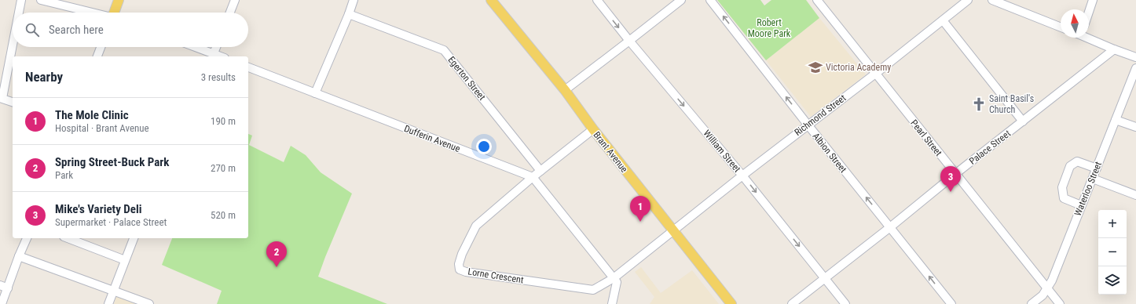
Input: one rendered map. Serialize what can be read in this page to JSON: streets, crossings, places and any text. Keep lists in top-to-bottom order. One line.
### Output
{"streets":{"main road":["Brant Avenue"],"street":["Egerton Street","Richmond Street","Pearl Street","Dufferin Avenue","Palace Street","William Street","Albion Street","Waterloo Street","Lorne Crescent"]},"crossings":[["Egerton Street","Lorne Crescent"],["Richmond Street","Pearl Street"],["Richmond Street","William Street"],["Richmond Street","Brant Avenue"],["Richmond Street","Albion Street"],["Richmond Street","Lorne Crescent"],["Pearl Street","Palace Street"],["Pearl Street","Waterloo Street"],["Dufferin Avenue","Lorne Crescent"],["Palace Street","William Street"],["Palace Street","Albion Street"],["Brant Avenue","Lorne Crescent"]],"one_way":["William Street","Albion Street"],"parks":["Robert Moore Park"],"places":{"school or university":["Victoria Academy"],"church":["Saint Basil's Church"]},"north":"top","page":{"search":"Search here","heading":["Nearby","3 results"],"list":[{"mark":"1","name":"The Mole Clinic","note":"Hospital · Brant Avenue","value":"190 m"},{"mark":"2","name":"Spring Street-Buck Park","note":"Park","value":"270 m"},{"mark":"3","name":"Mike's Variety Deli","note":"Supermarket · Palace Street","value":"520 m"}],"pins":["3","1","2"],"map_buttons":["+","−"]}}
